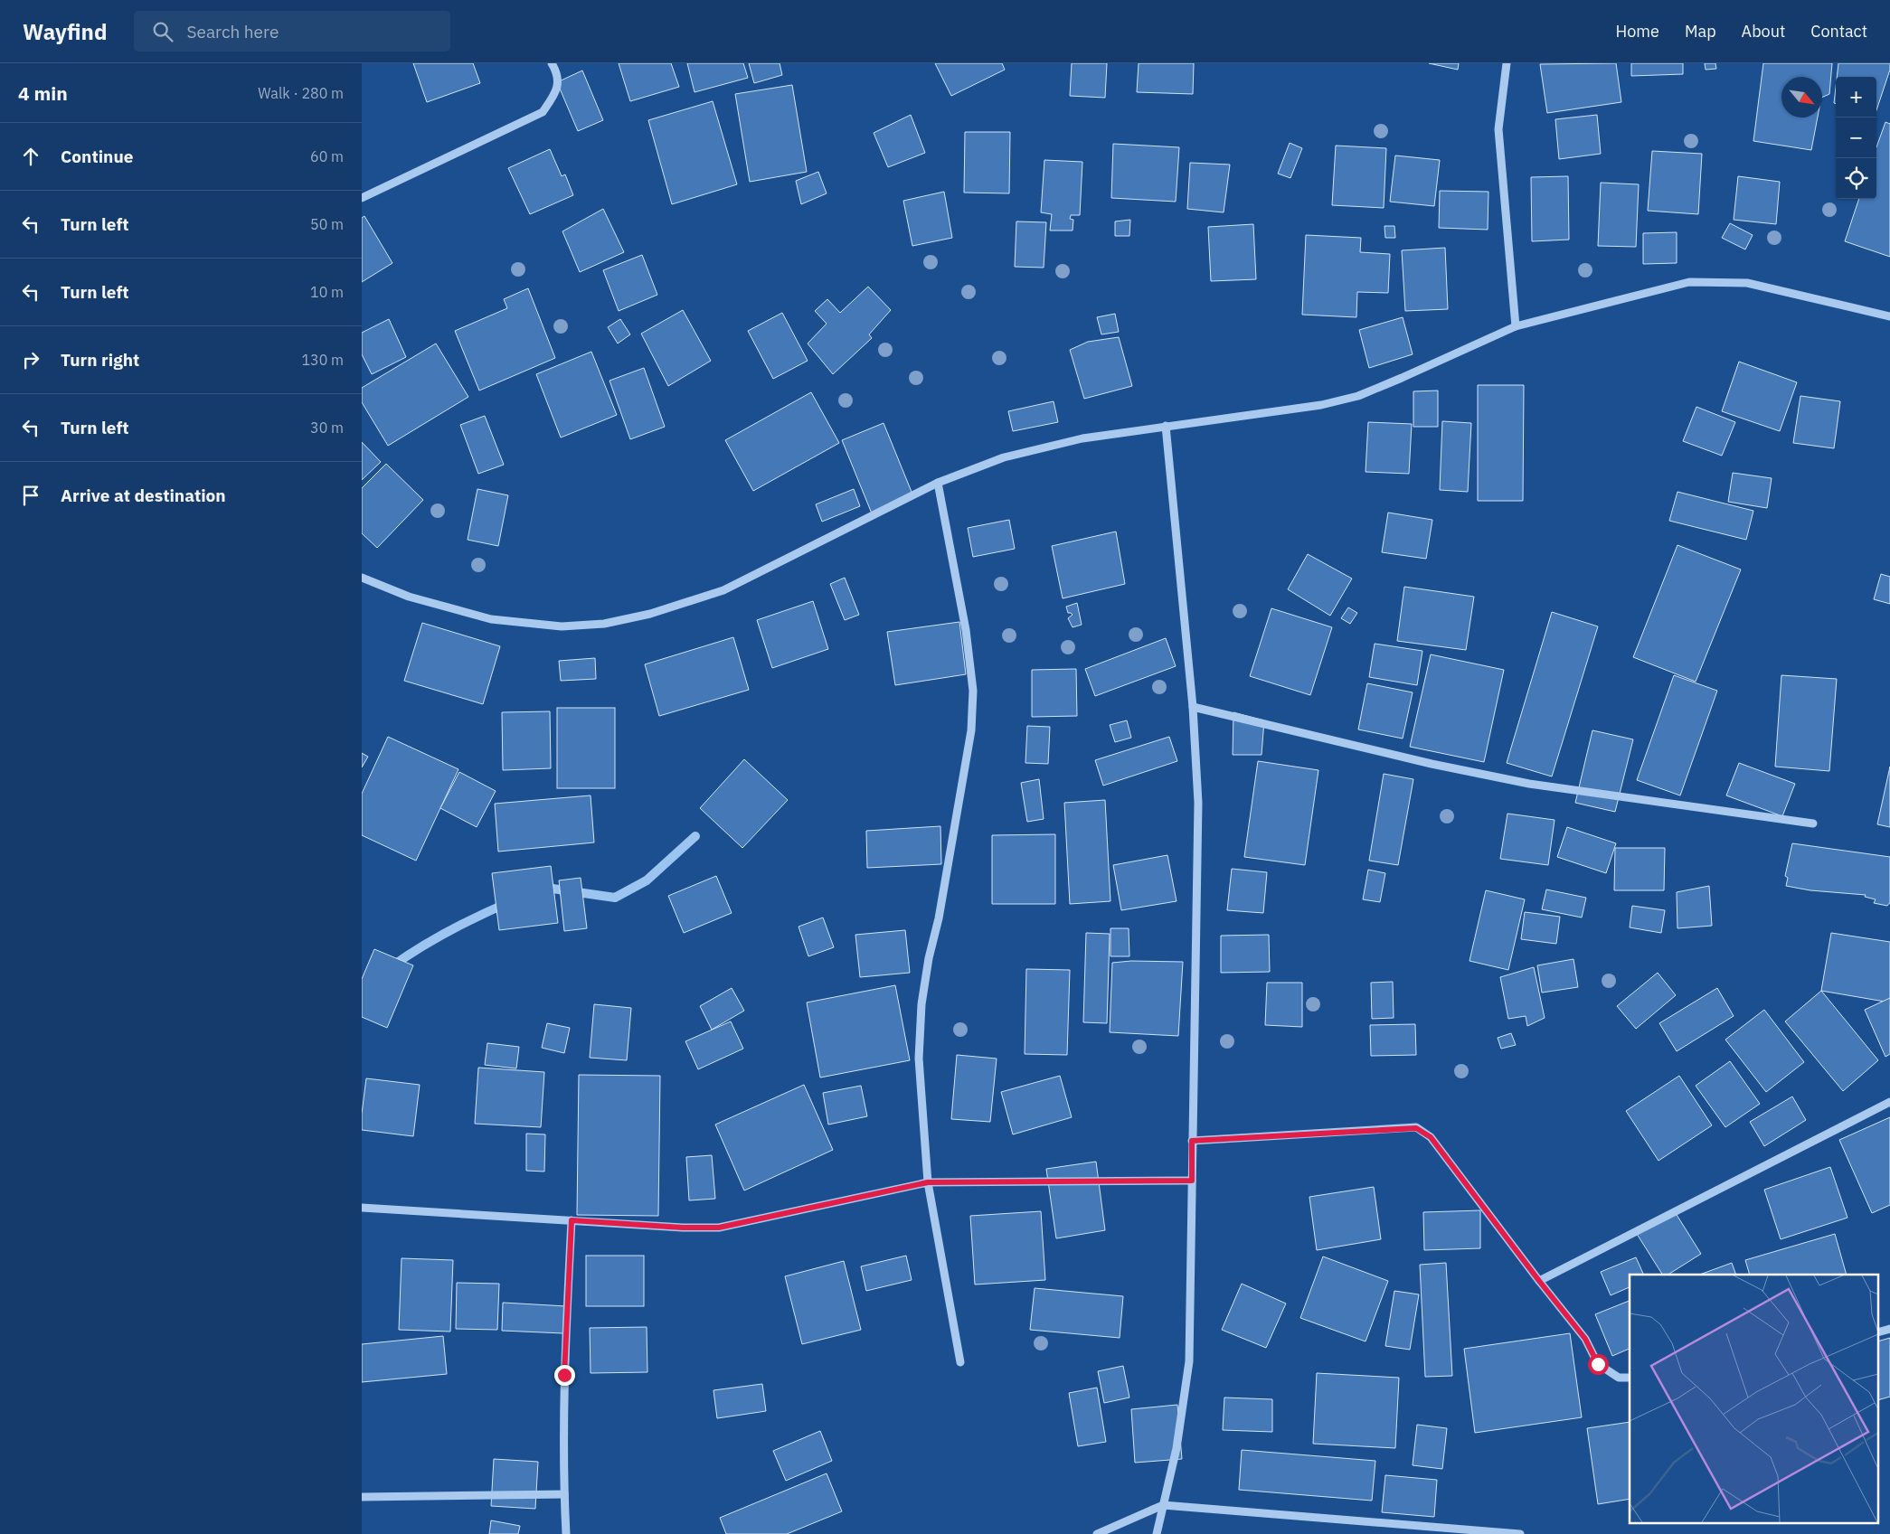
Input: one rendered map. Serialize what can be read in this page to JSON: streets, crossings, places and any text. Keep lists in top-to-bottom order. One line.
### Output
{"north":"bottom right","page":{"header":"Wayfind","search":"Search here","nav":["Home","Map","About","Contact"],"heading":["4 min","Walk · 280 m"],"map_buttons":["+","−"],"list":[["Continue","60 m"],["Turn left","50 m"],["Turn left","10 m"],["Turn right","130 m"],["Turn left","30 m"],"Arrive at destination"]}}
